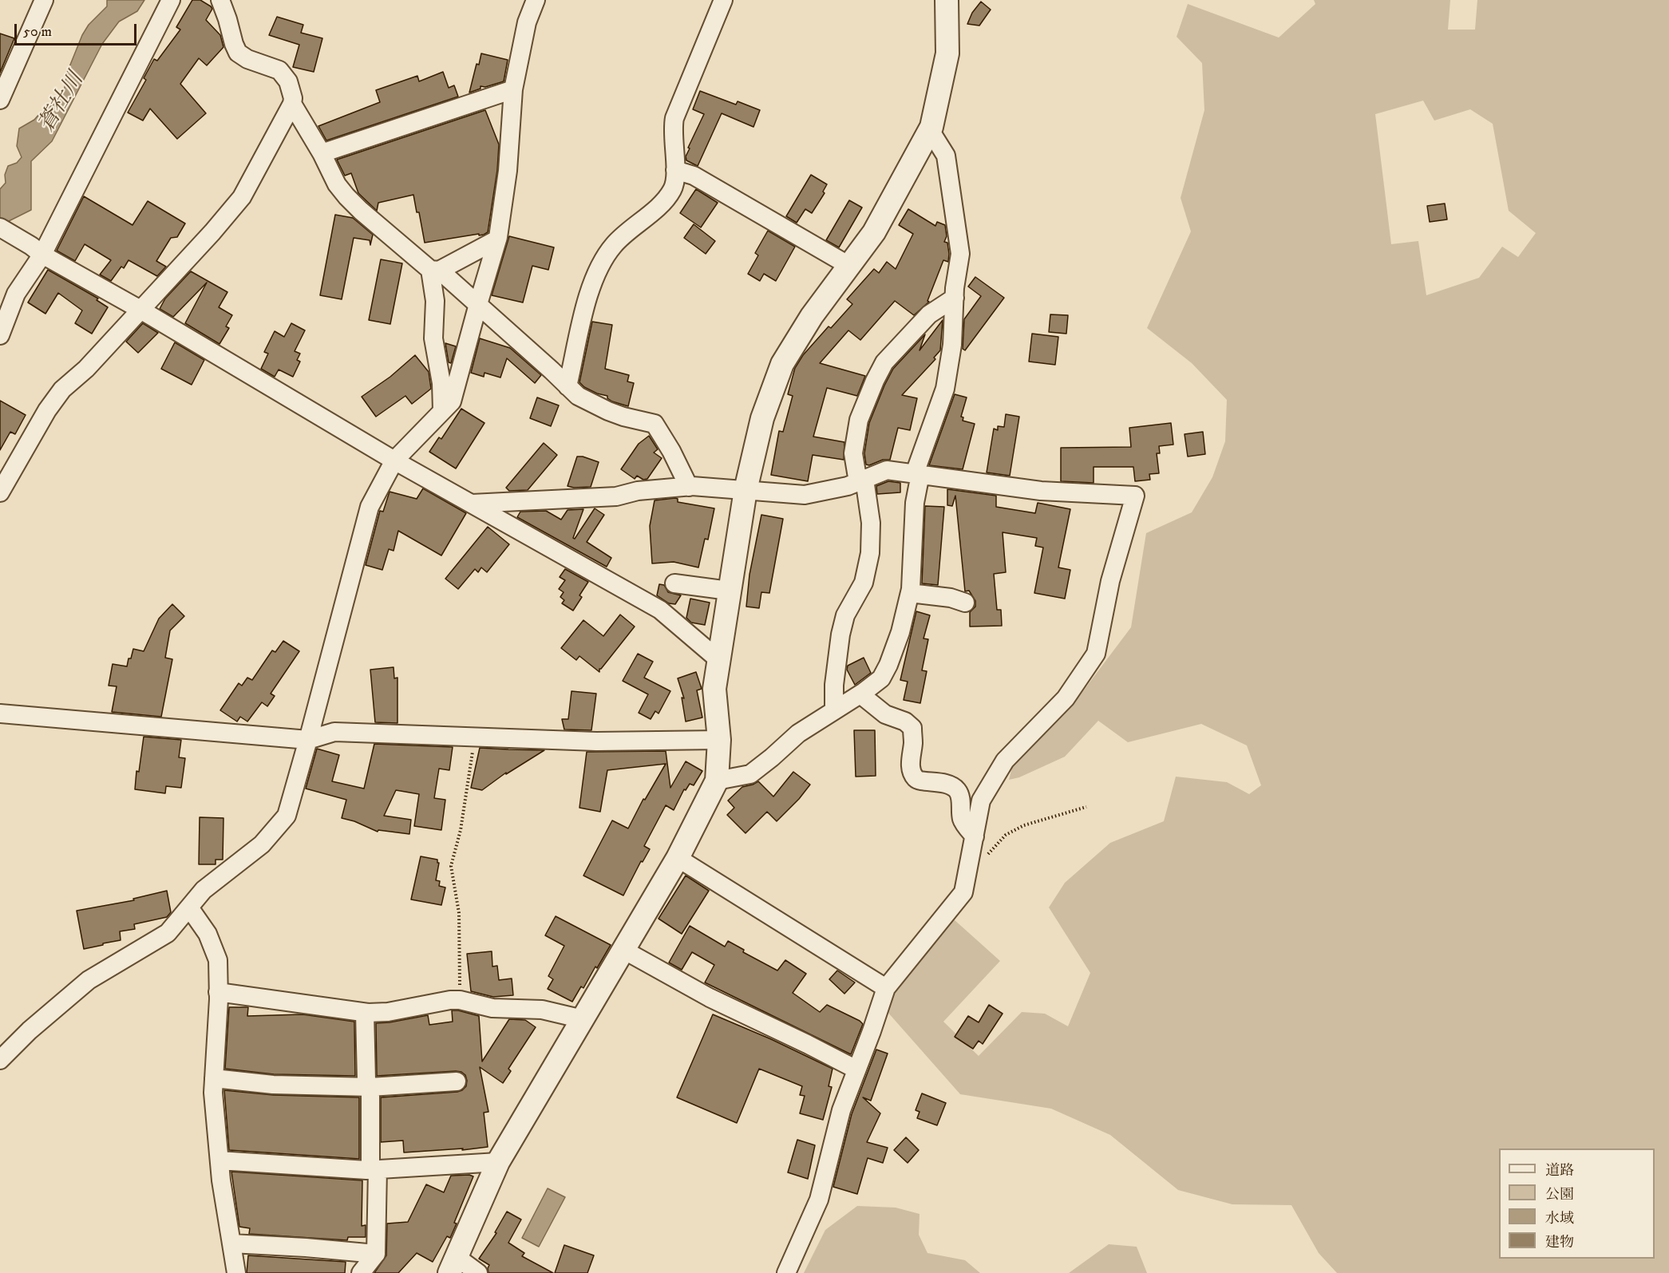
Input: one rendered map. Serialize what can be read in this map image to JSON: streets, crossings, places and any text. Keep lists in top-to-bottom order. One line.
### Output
{"water":["蒼社川"],"legend":["道路","公園","水域","建物"],"scale_bar":"50 m"}
